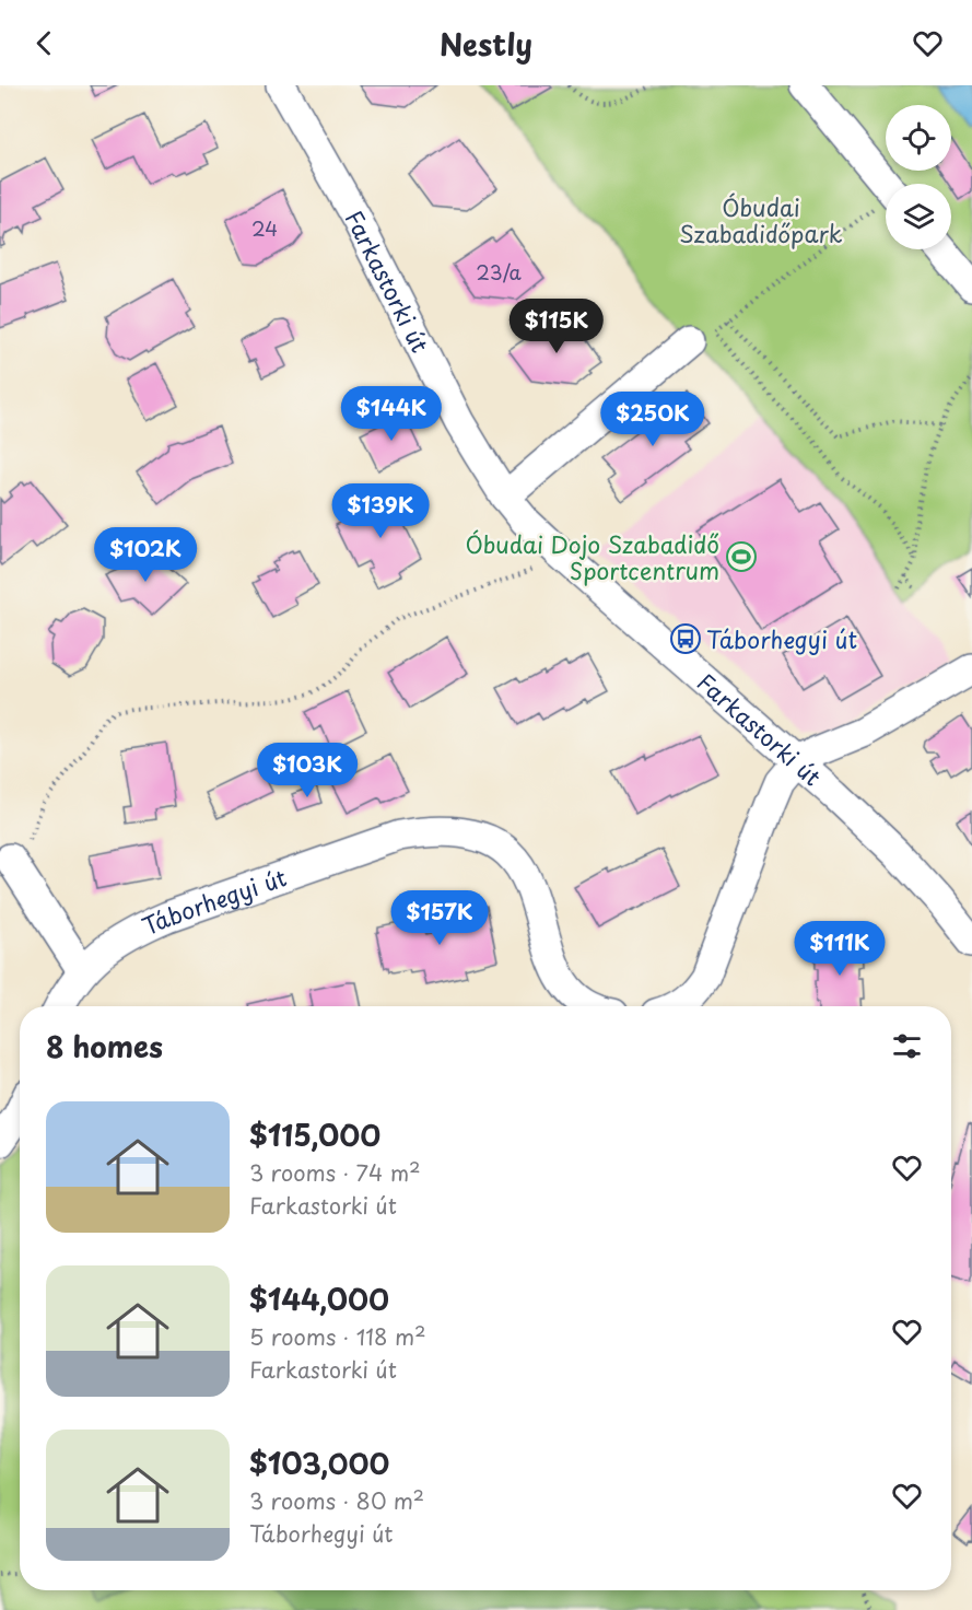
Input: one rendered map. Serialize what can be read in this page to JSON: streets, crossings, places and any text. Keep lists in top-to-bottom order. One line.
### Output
{"streets":{"street":["Farkastorki út","Táborhegyi út"]},"parks":["Óbudai Szabadidőpark"],"places":{"sports":["Óbudai Dojo Szabadidő Sportcentrum"],"bus stop":["Táborhegyi út"]},"house_numbers":["24","23/a"],"page":{"header":"Nestly","price":["$115K","$144K","$250K","$139K","$102K","$103K","$157K","$111K"],"heading":"8 homes","list":[{"name":"$115,000","note":"3 rooms · 74 m² · Farkastorki út"},{"name":"$144,000","note":"5 rooms · 118 m² · Farkastorki út"},{"name":"$103,000","note":"3 rooms · 80 m² · Táborhegyi út"}]}}
